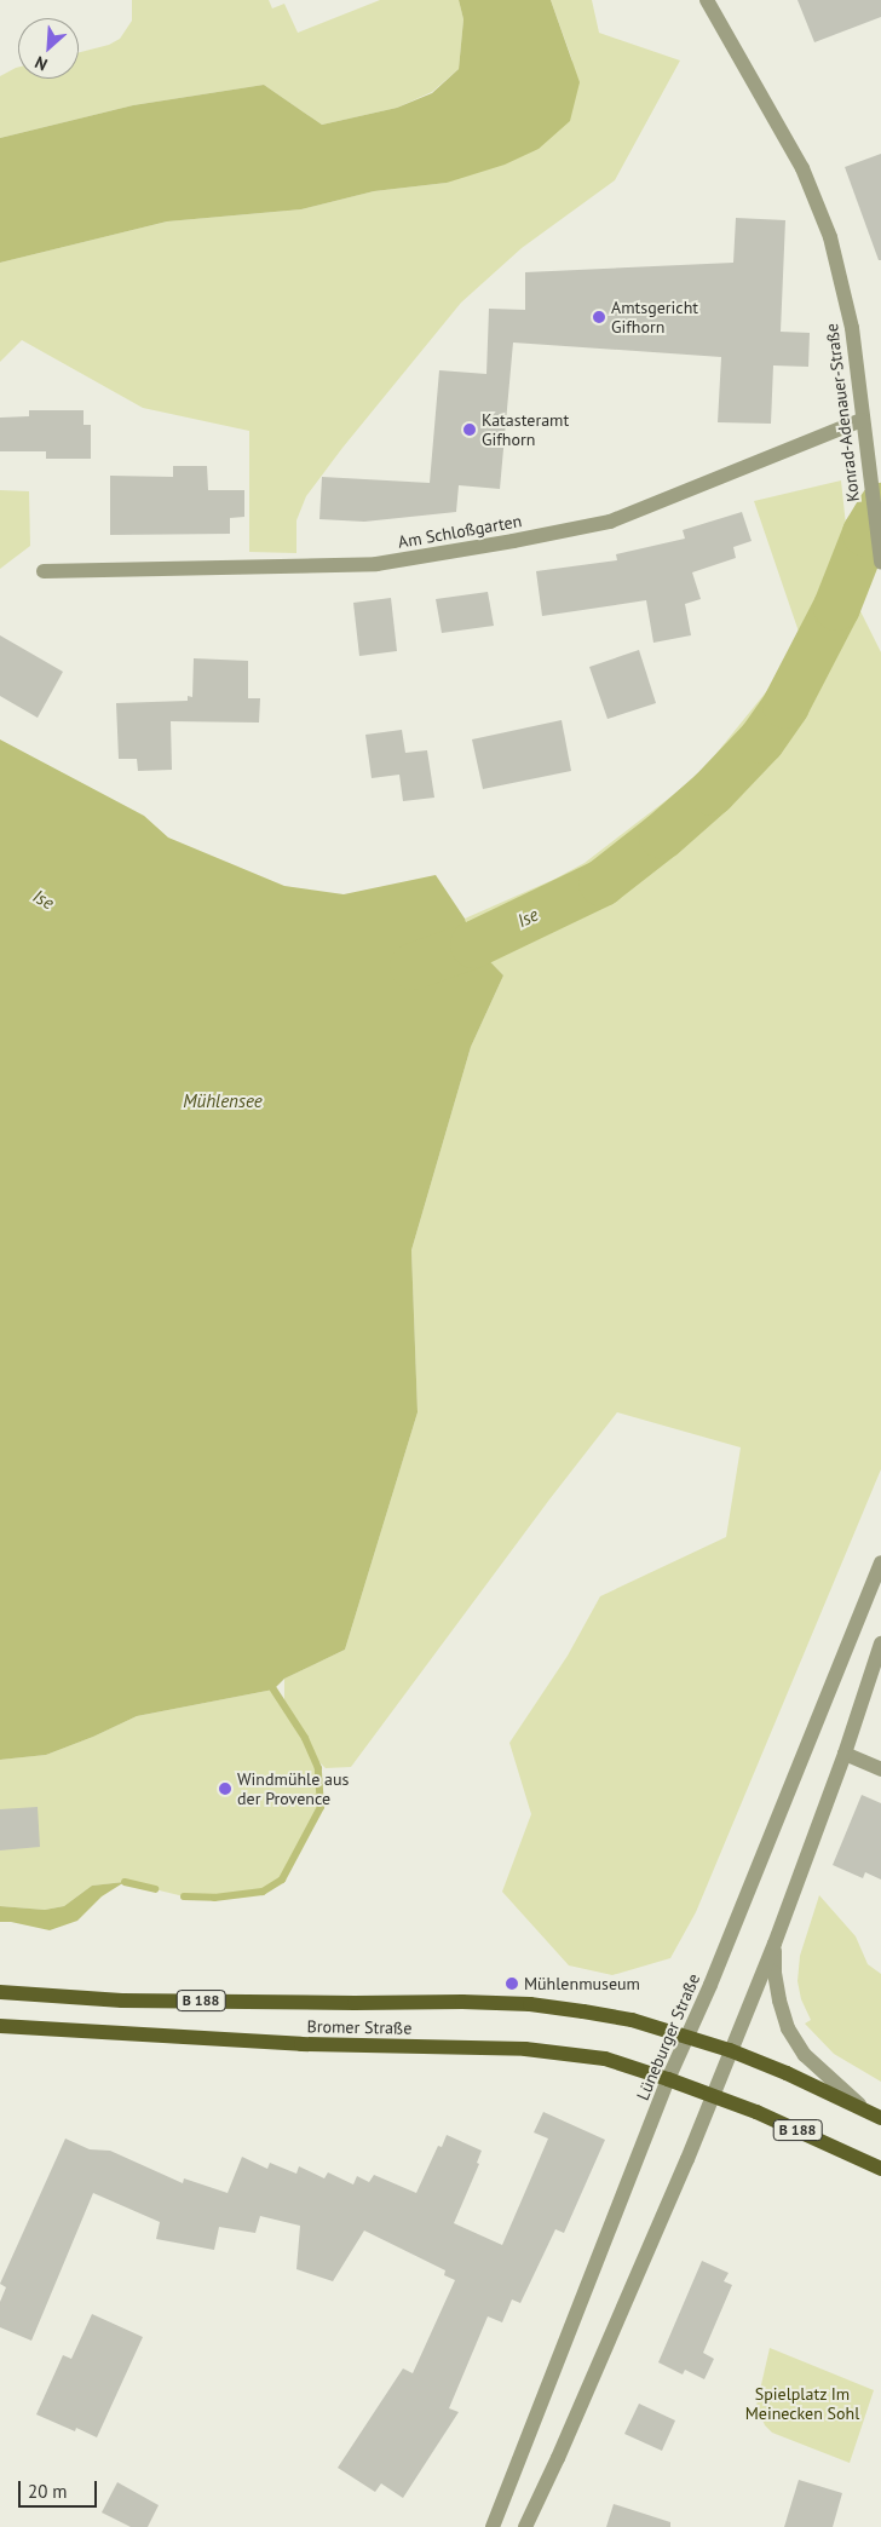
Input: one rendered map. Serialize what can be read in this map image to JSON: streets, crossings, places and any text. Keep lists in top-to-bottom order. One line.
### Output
{"streets":{"main road":["B 188","Bromer Straße"],"street":["Konrad-Adenauer-Straße","Am Schloßgarten","Lüneburger Straße"]},"crossings":[["Konrad-Adenauer-Straße","Am Schloßgarten"],["B 188","Bromer Straße"],["B 188","Lüneburger Straße"],["Bromer Straße","Lüneburger Straße"]],"water":["Ise","Mühlensee"],"parks":["Spielplatz Im Meinecken Sohl"],"places":["Amtsgericht Gifhorn","Katasteramt Gifhorn","Windmühle aus der Provence","Mühlenmuseum"],"scale_bar":"20 m","north":"bottom left"}
